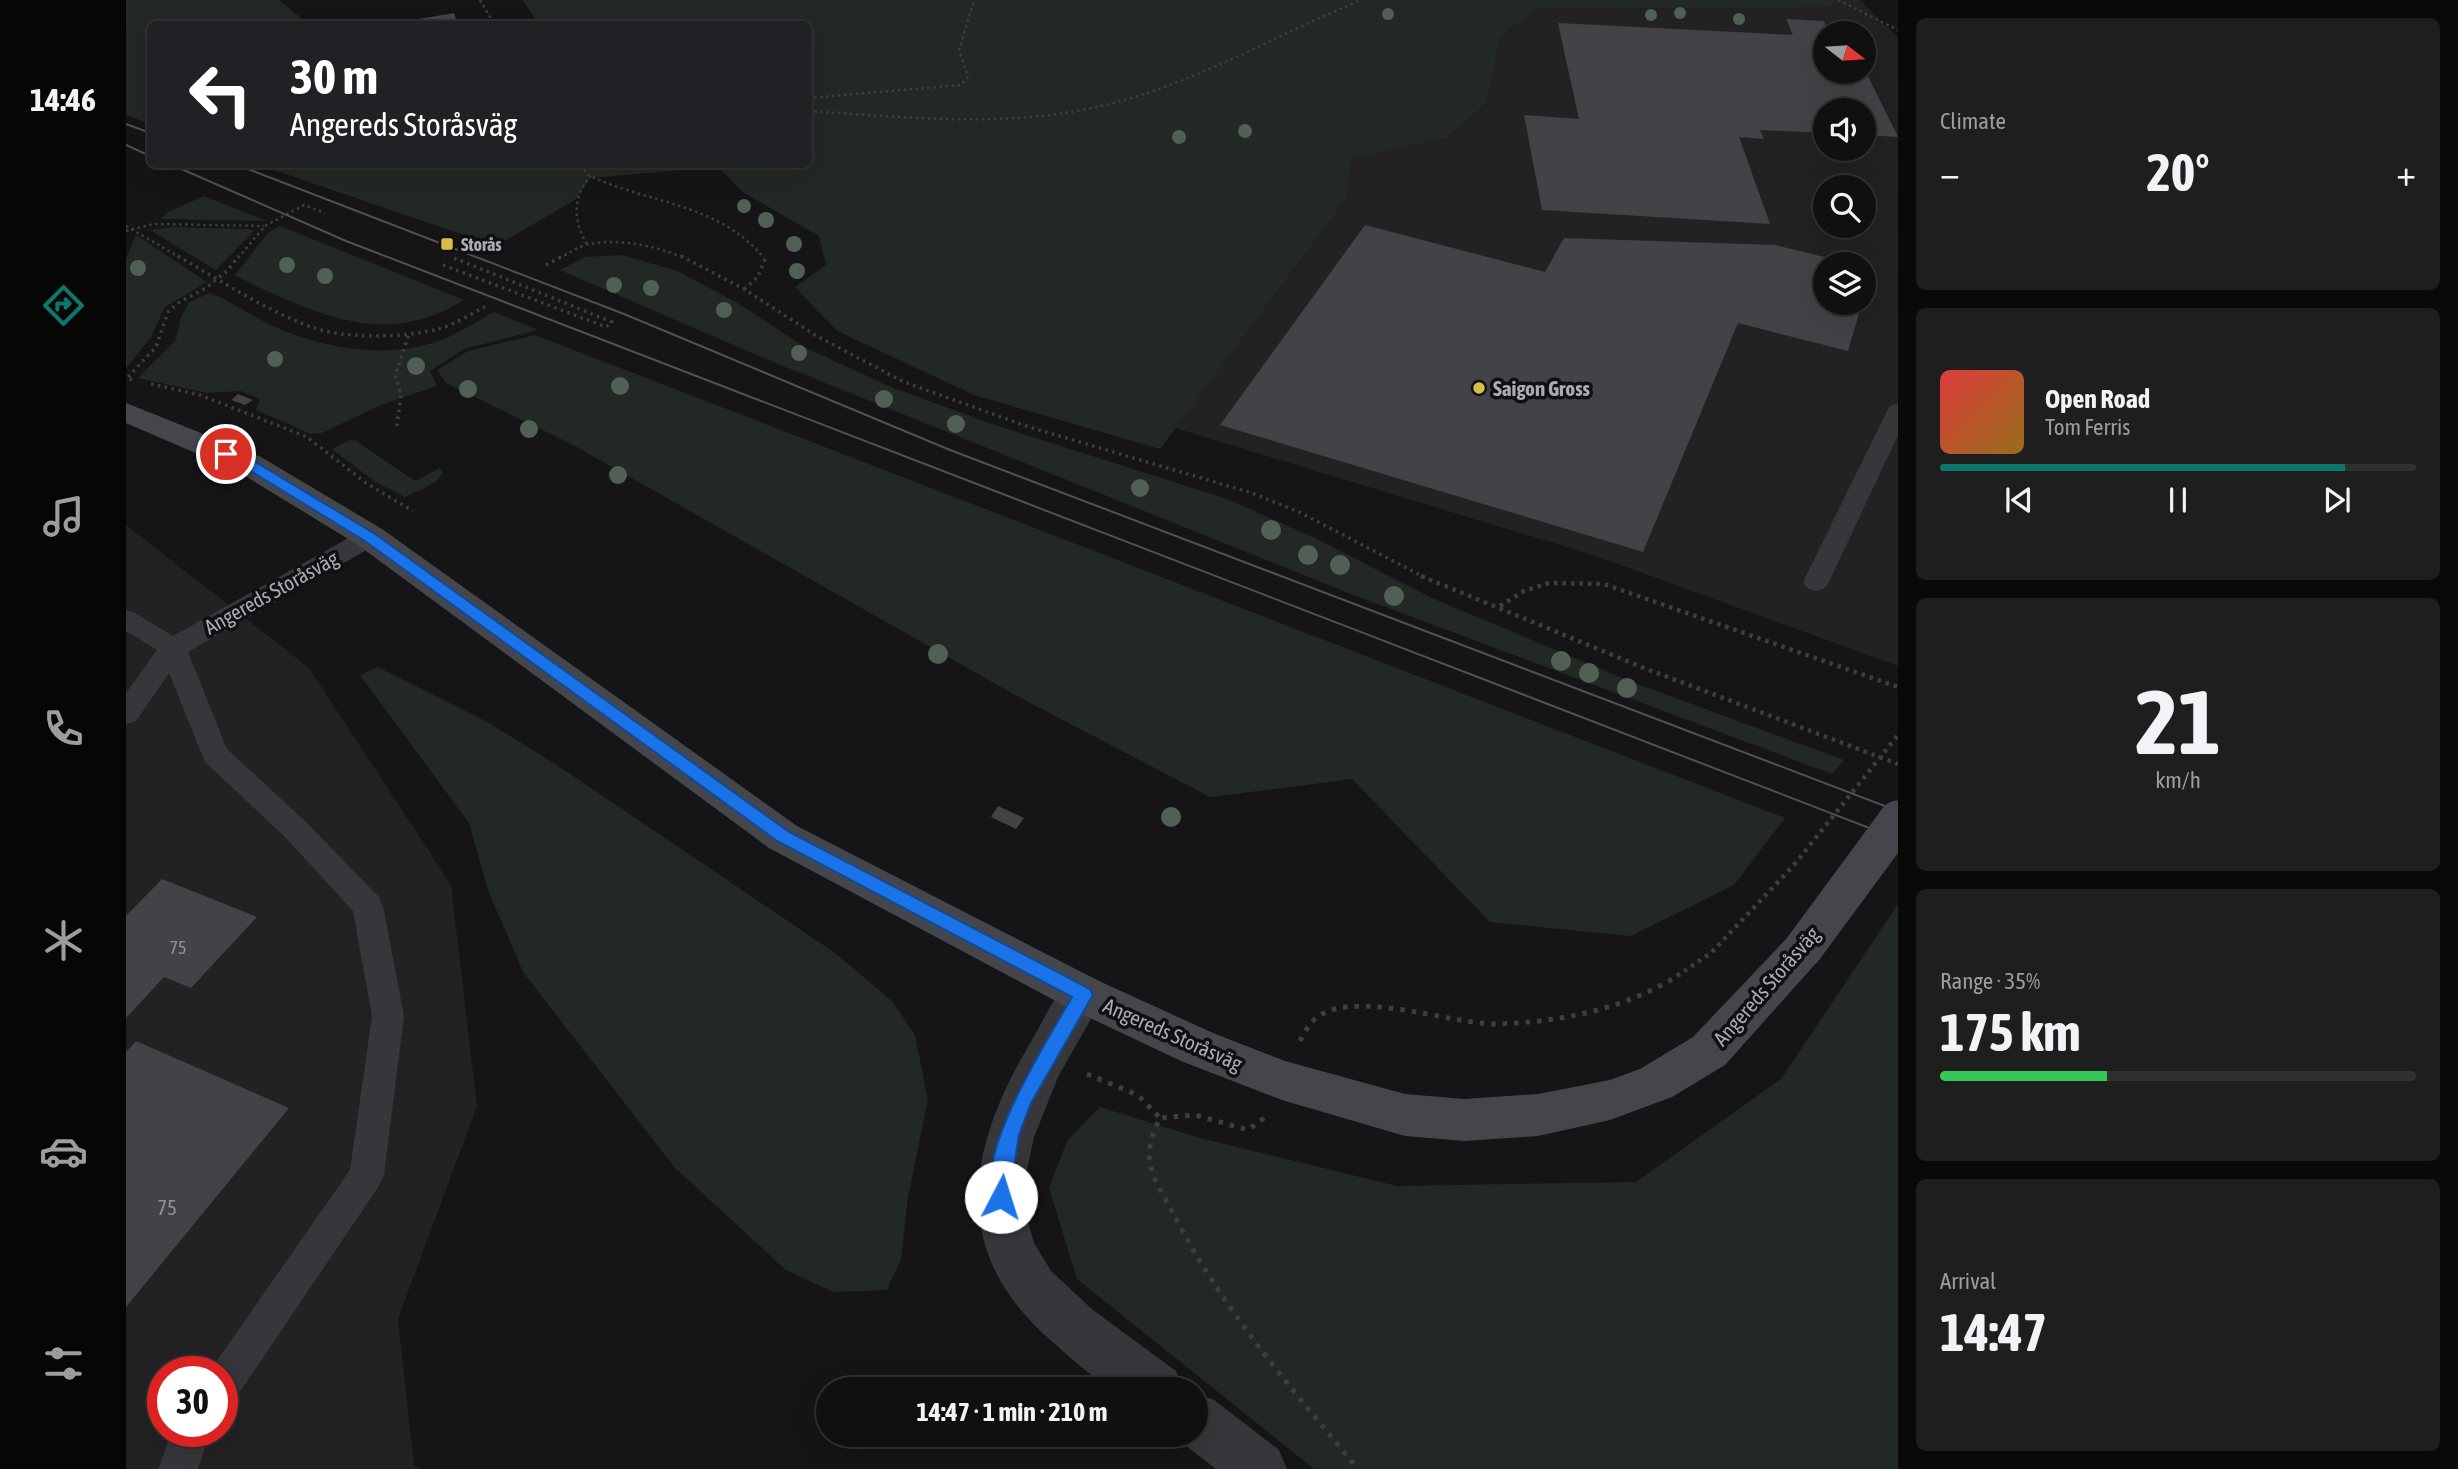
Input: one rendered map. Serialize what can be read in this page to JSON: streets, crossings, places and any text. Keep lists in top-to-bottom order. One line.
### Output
{"streets":{"street":["Angereds Storåsväg"]},"places":{"transit":["Storås"],"other":["Saigon Gross"]},"house_numbers":["75","75"],"north":"right","page":{"tabs":"14:46","tile":["Climate",["21","km/h"],["Range · 35%","175 km"],["Arrival","14:47"]],"turn":["30 m","Angereds Storåsväg"],"heat":["−","20°","+"],"song":["Open Road","Tom Ferris"],"limit":"30","trip":"14:47 · 1 min · 210 m"}}
